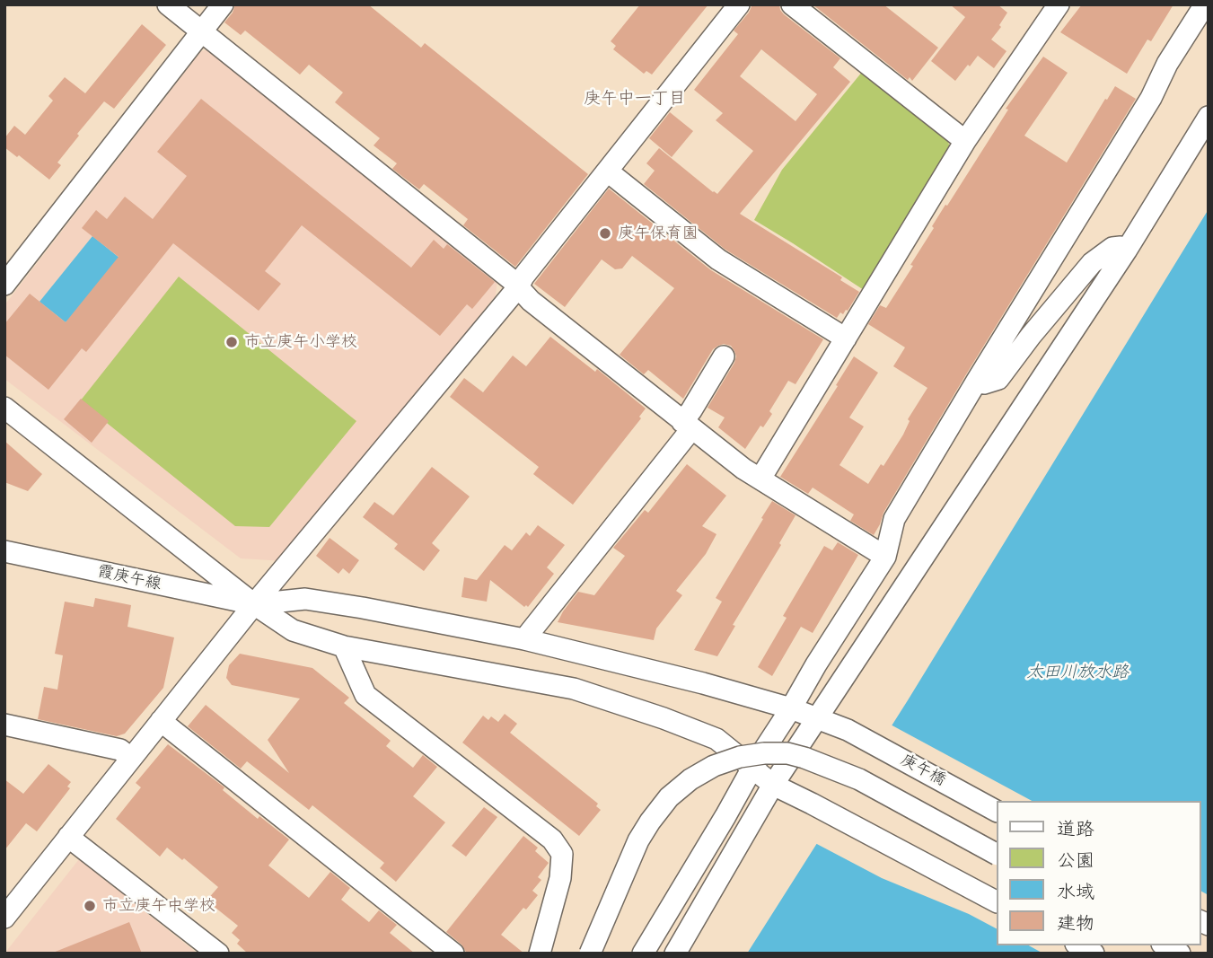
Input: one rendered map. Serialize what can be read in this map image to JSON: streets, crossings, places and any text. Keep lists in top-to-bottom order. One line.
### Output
{"streets":{"street":["霞庚午線","庚午橋"]},"crossings":[["霞庚午線","庚午橋"]],"districts":["庚午中一丁目"],"water":["太田川放水路"],"places":["庚午保育園","市立庚午小学校","市立庚午中学校"],"legend":["道路","公園","水域","建物"]}
